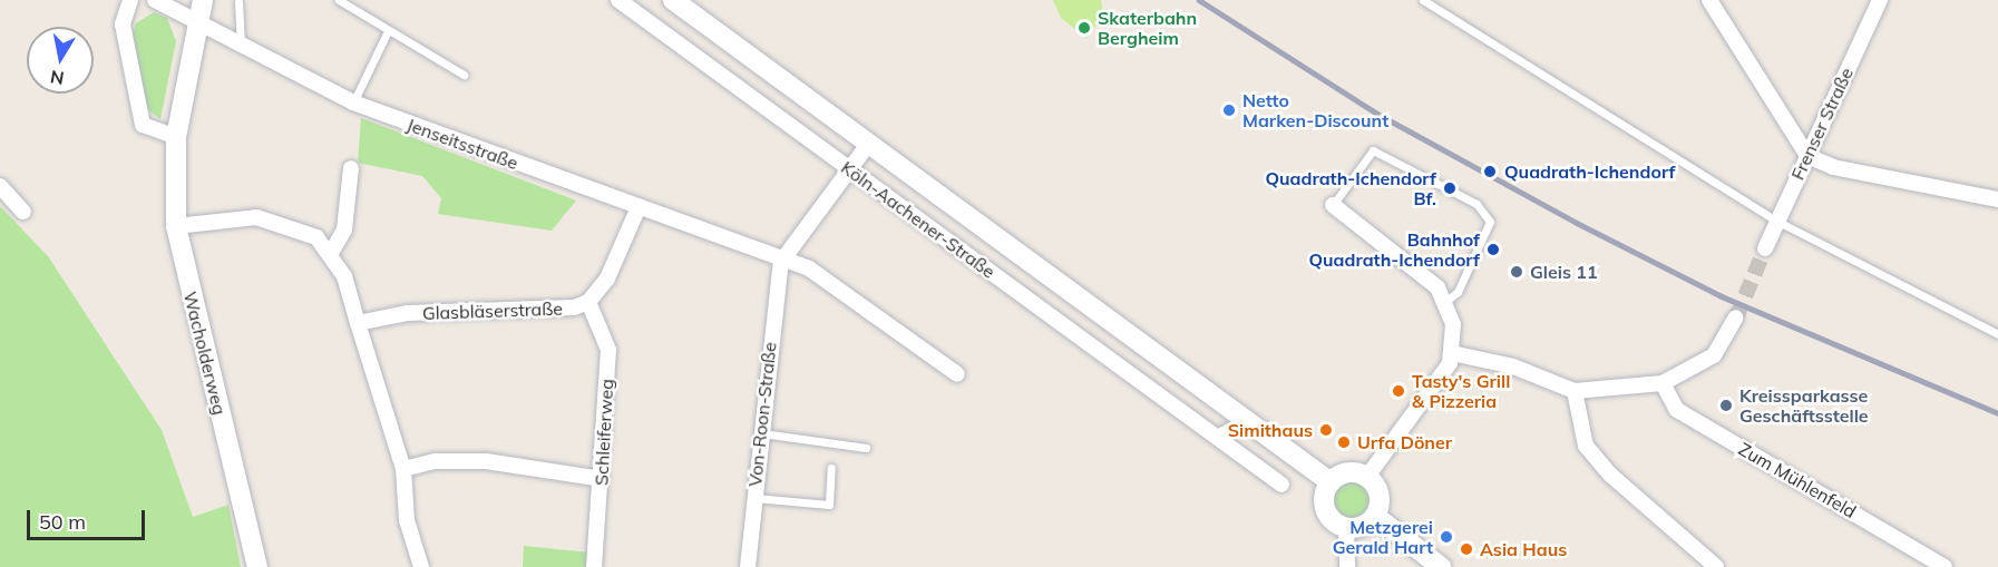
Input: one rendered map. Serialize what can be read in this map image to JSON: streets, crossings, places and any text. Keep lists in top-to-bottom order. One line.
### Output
{"streets":{"main road":["Köln-Aachener-Straße","Wacholderweg"],"street":["Frenser Straße","Jenseitsstraße","Glasbläserstraße","Von-Roon-Straße","Schleiferweg","Zum Mühlenfeld"]},"crossings":[["Jenseitsstraße","Glasbläserstraße"],["Jenseitsstraße","Wacholderweg"],["Jenseitsstraße","Von-Roon-Straße"],["Glasbläserstraße","Schleiferweg"]],"places":["Skaterbahn Bergheim","Netto Marken-Discount","Quadrath-Ichendorf","Quadrath-Ichendorf Bf.","Bahnhof Quadrath-Ichendorf","Gleis 11","Tasty's Grill & Pizzeria","Kreissparkasse Geschäftsstelle","Simithaus","Urfa Döner","Metzgerei Gerald Hart","Asia Haus"],"scale_bar":"50 m","north":"bottom"}
